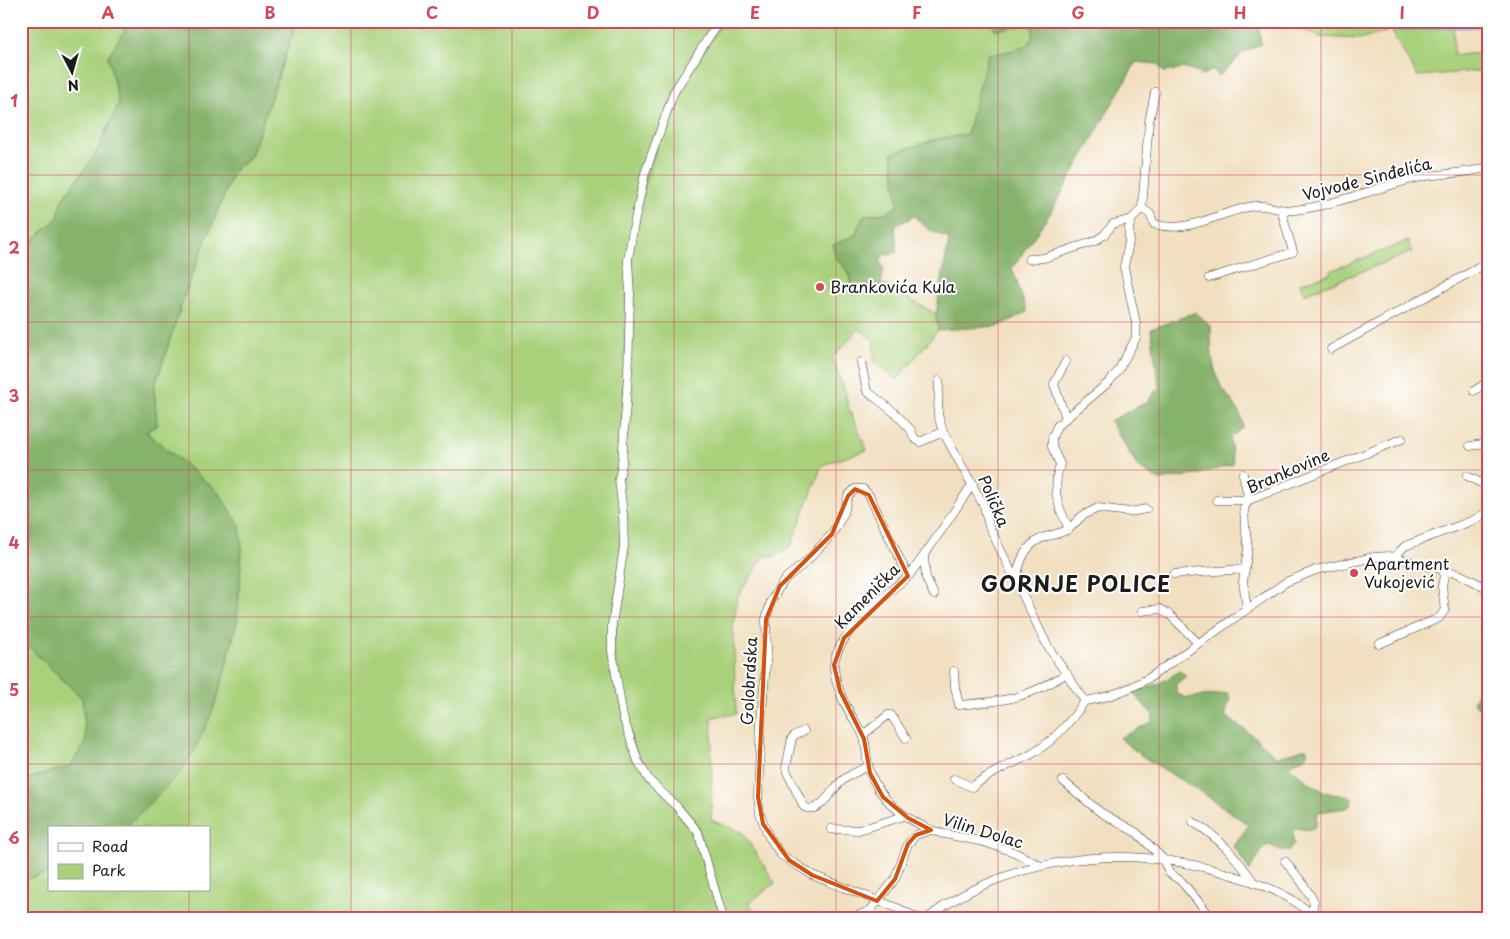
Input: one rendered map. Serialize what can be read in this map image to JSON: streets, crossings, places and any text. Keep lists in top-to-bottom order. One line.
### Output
{"streets":{"street":["Vojvode Sinđelića","Brankovine","Polička","Kamenička","Golobrdska","Vilin Dolac"]},"crossings":[["Polička","Kamenička"],["Kamenička","Golobrdska"],["Kamenička","Vilin Dolac"],["Golobrdska","Vilin Dolac"]],"districts":["GORNJE POLICE"],"places":["Brankovića Kula","Apartment Vukojević"],"legend":["Road","Park"],"north":"bottom","grid":{"columns":["A","B","C","D","E","F","G","H","I"],"rows":["1","2","3","4","5","6"]}}
